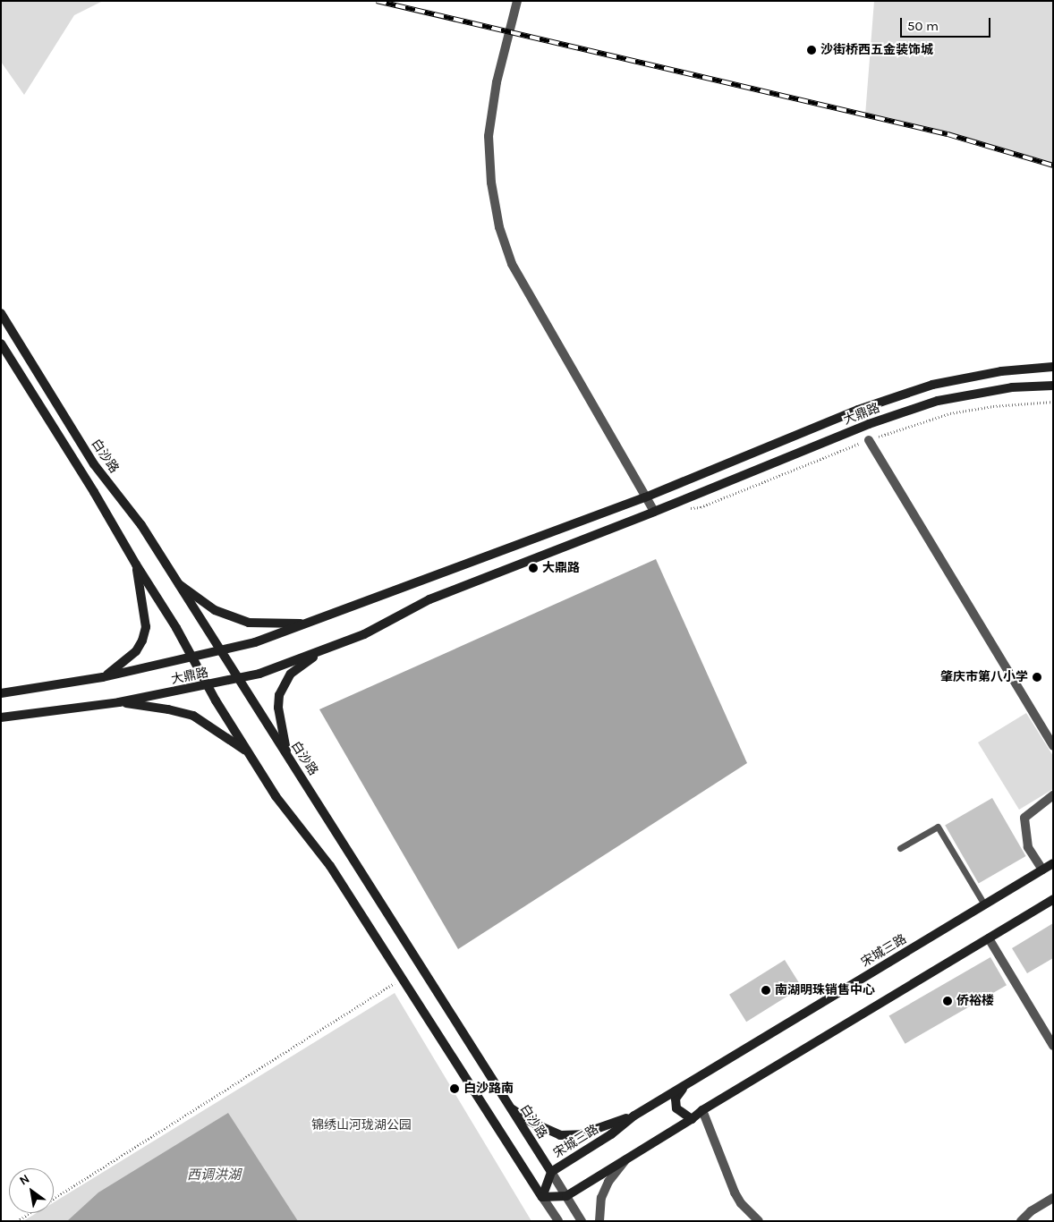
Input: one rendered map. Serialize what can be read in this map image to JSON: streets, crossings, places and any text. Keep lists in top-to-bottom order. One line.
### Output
{"streets":{"main road":["大鼎路","白沙路","宋城三路"]},"crossings":[["大鼎路","白沙路"],["白沙路","宋城三路"]],"water":["西调洪湖"],"parks":["锦绣山河珑湖公园"],"places":["沙街桥西五金装饰城","大鼎路","肇庆市第八小学","南湖明珠销售中心","侨裕楼","白沙路南"],"scale_bar":"50 m","north":"top left"}
